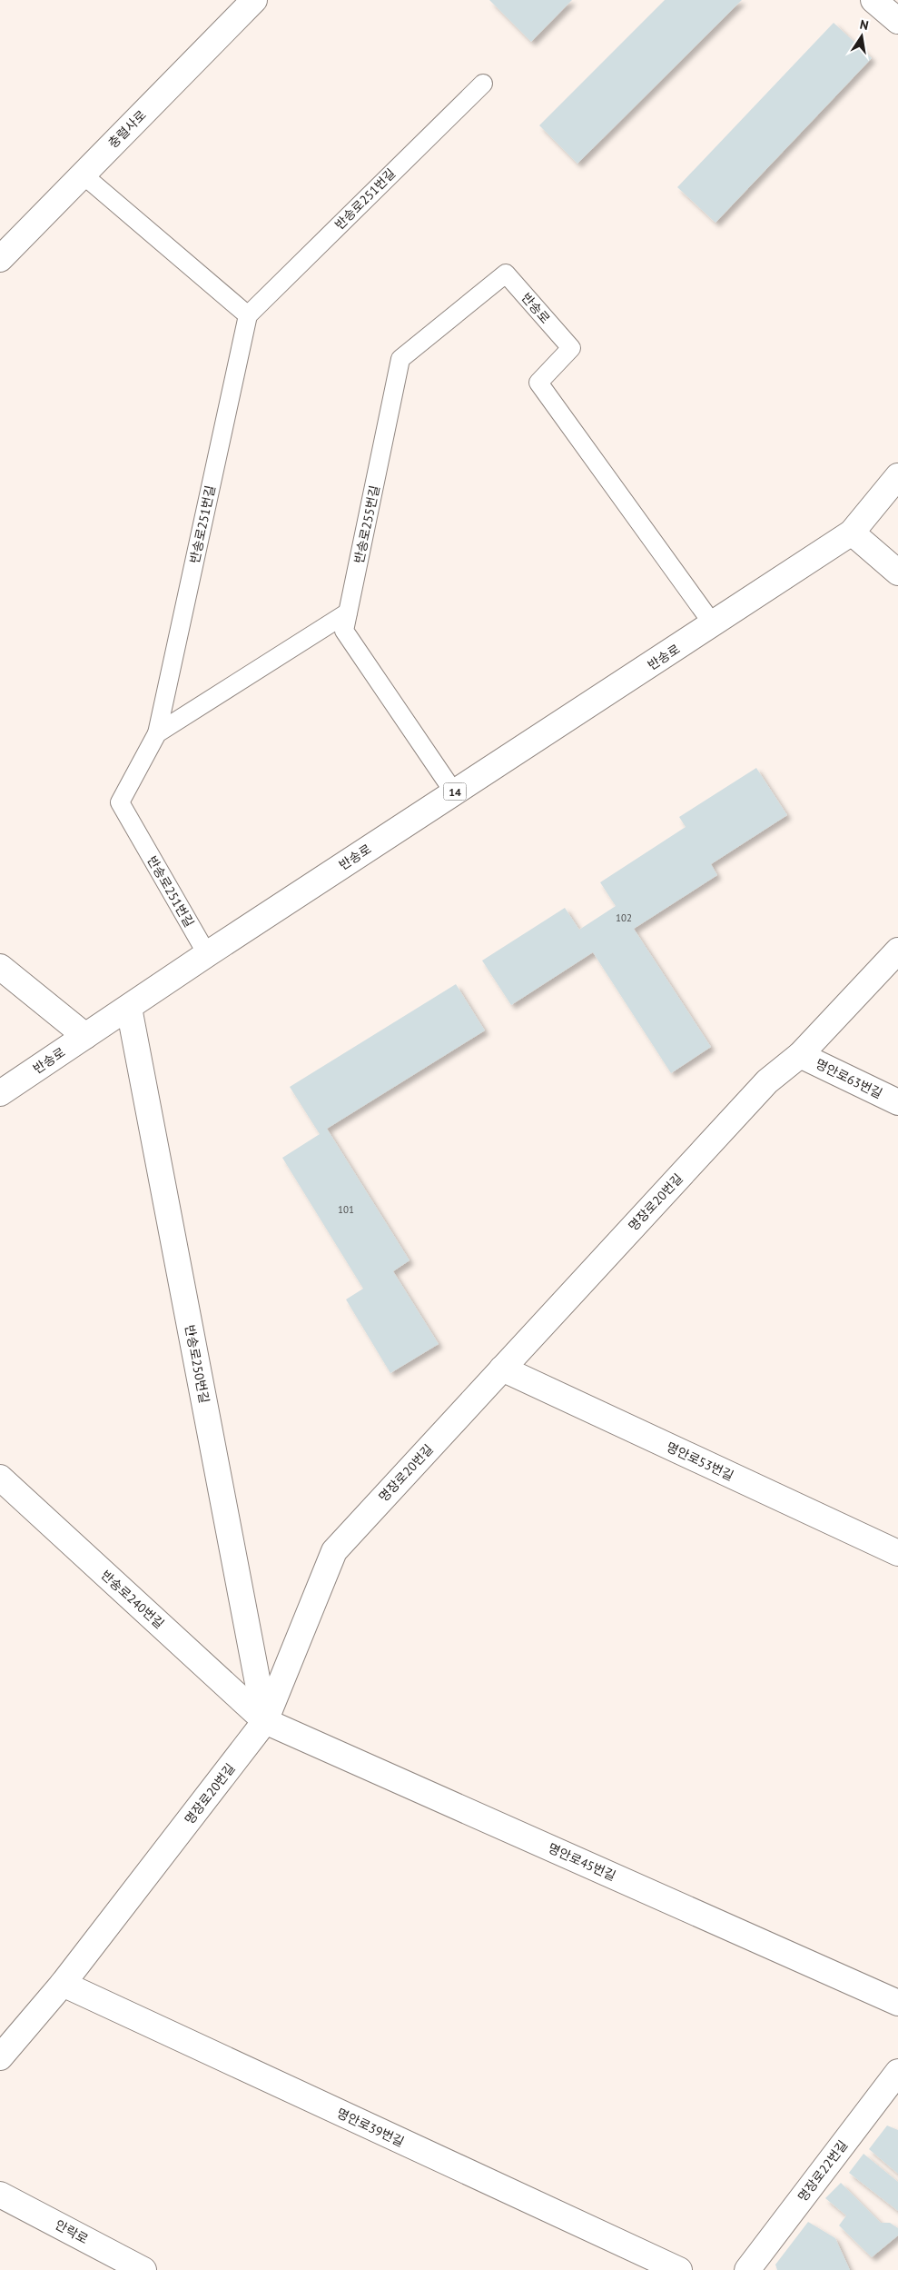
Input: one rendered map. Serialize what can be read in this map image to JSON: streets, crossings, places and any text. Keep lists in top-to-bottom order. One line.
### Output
{"streets":{"street":["충렬사로","반송로","14","명안로63번길","명장로20번길","반송로250번길","명안로53번길","반송로240번길","명안로45번길","명안로39번길","명장로22번길","안락로"],"lane":["반송로251번길","반송로255번길"]},"crossings":[["반송로251번길","반송로"],["반송로251번길","반송로255번길"],["반송로","반송로255번길"],["반송로","반송로250번길"],["명안로63번길","명장로20번길"],["명장로20번길","반송로250번길"],["명장로20번길","명안로53번길"],["명장로20번길","반송로240번길"],["명장로20번길","명안로45번길"],["명장로20번길","명안로39번길"],["반송로250번길","반송로240번길"],["반송로250번길","명안로45번길"],["반송로240번길","명안로45번길"]],"house_numbers":["102","101"],"north":"top"}
